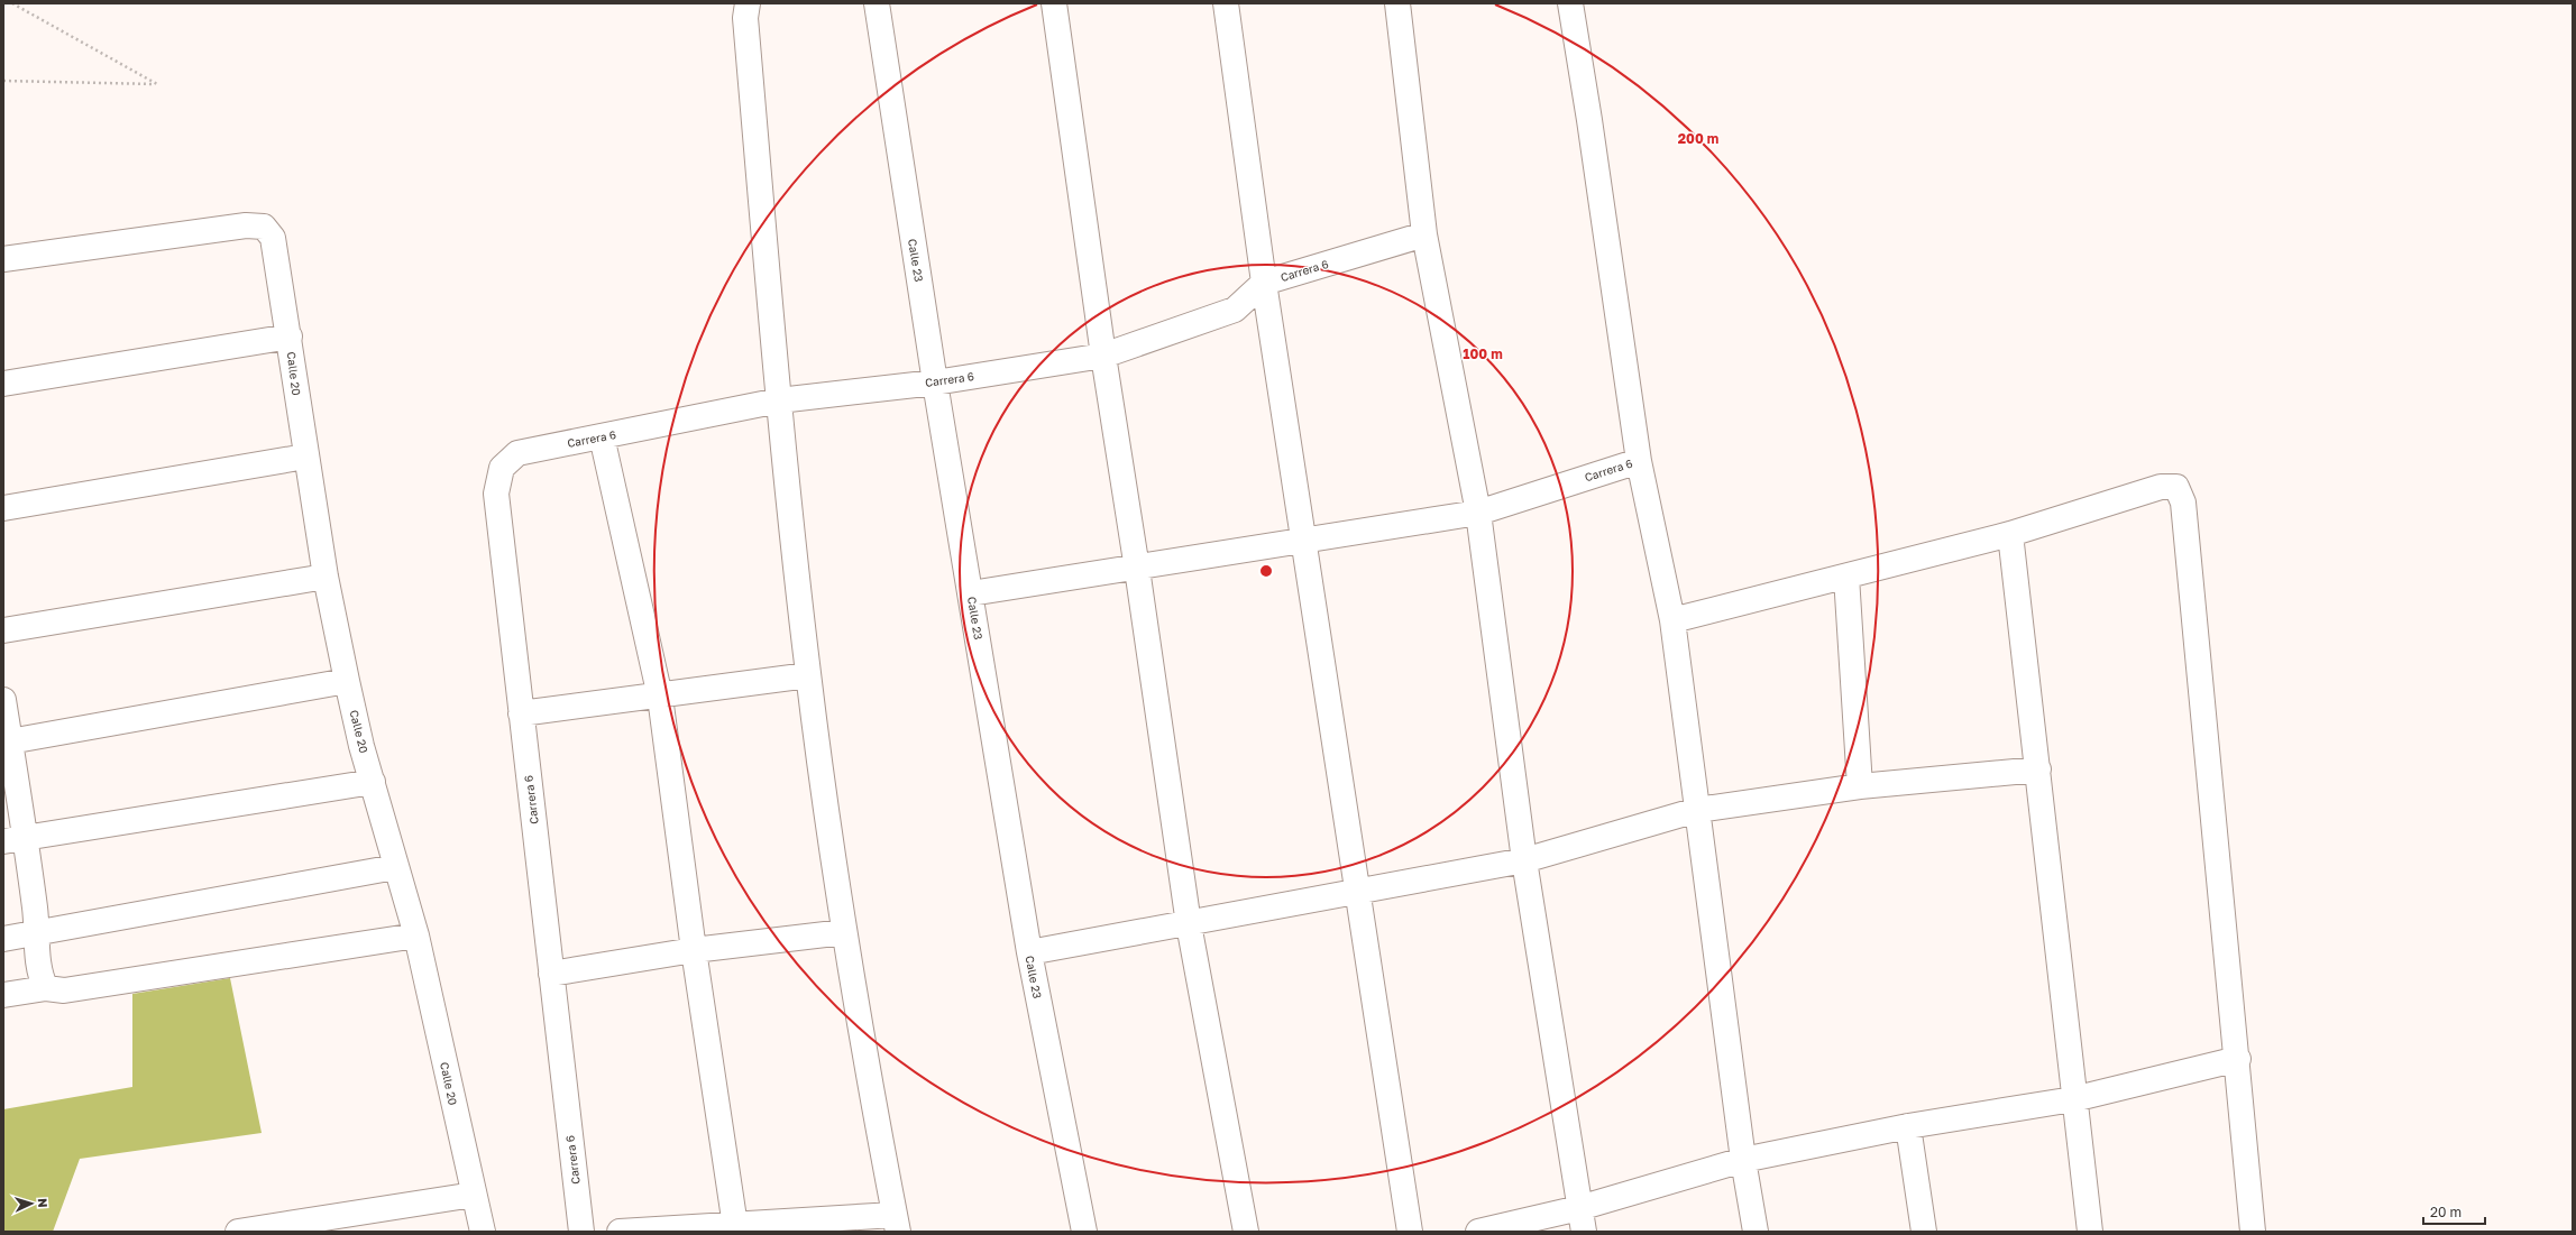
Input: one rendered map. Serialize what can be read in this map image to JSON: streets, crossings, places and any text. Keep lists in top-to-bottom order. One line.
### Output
{"streets":{"street":["Calle 23","Carrera 6","Calle 20"]},"crossings":[["Calle 23","Carrera 6"]],"scale_bar":"20 m","north":"right","rings":["200 m","100 m"]}
